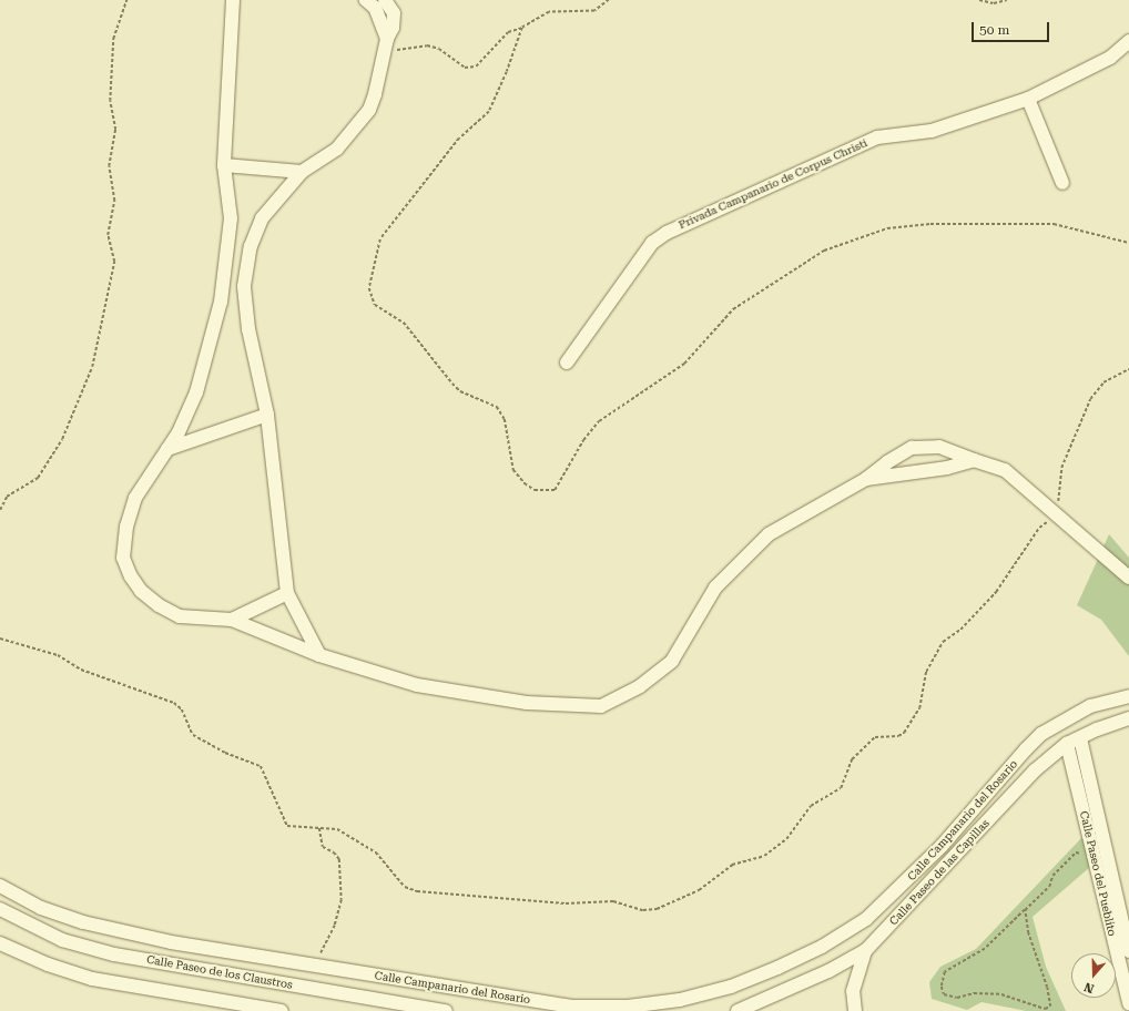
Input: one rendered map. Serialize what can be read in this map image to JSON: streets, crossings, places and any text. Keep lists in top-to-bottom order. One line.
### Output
{"streets":{"street":["Privada Campanario de Corpus Christi","Calle Campanario del Rosario","Calle Paseo de las Capillas","Calle Paseo del Pueblito","Calle Paseo de los Claustros"]},"crossings":[["Calle Paseo de las Capillas","Calle Paseo del Pueblito"]],"scale_bar":"50 m","north":"bottom"}
